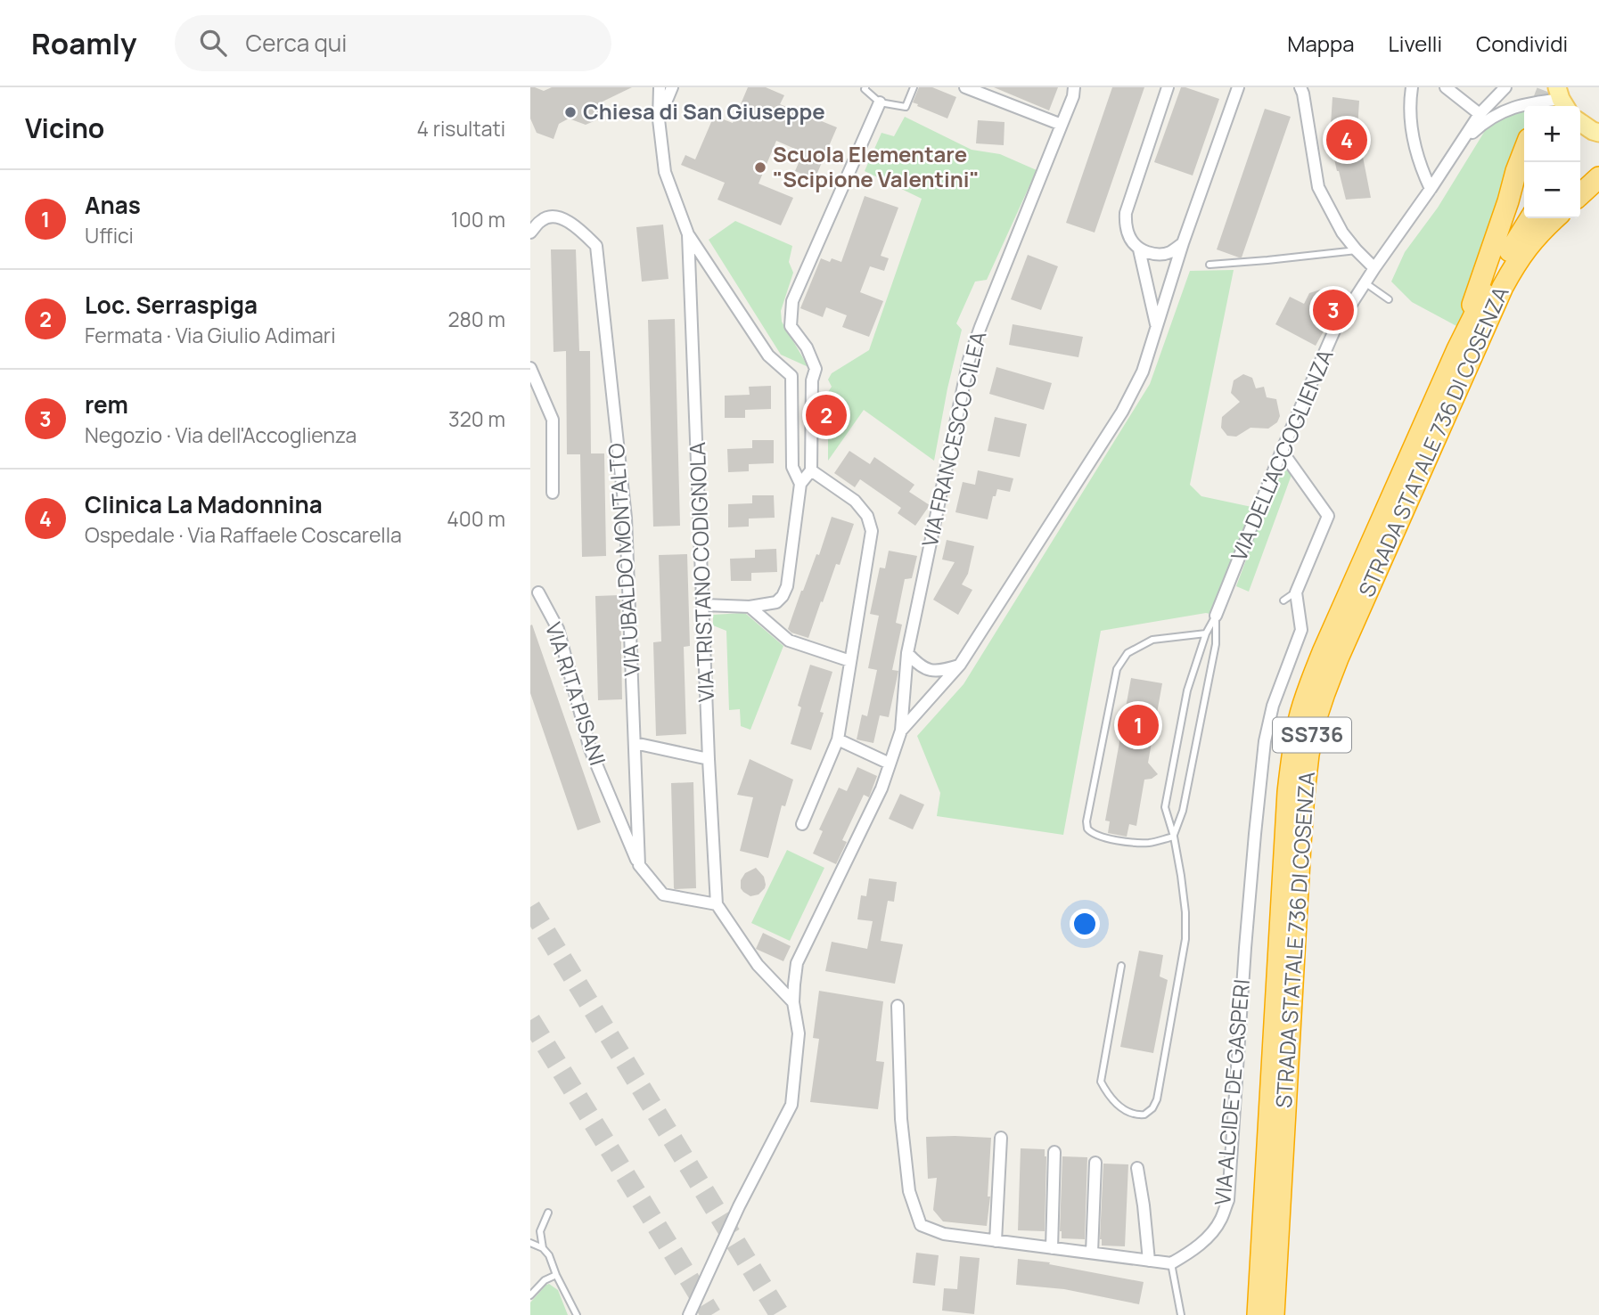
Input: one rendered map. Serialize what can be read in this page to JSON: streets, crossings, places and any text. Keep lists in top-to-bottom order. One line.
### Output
{"streets":{"highway":["STRADA STATALE 736 DI COSENZA","SS736"],"street":["VIA FRANCESCO CILEA","VIA DELL'ACCOGLIENZA","VIA UBALDO MONTALTO","VIA TRISTANO CODIGNOLA","VIA RITA PISANI","VIA ALCIDE DE GASPERI"]},"crossings":[["VIA UBALDO MONTALTO","VIA RITA PISANI"]],"places":["Chiesa di San Giuseppe","Scuola Elementare \"Scipione Valentini\""],"page":{"header":"Roamly","search":"Cerca qui","nav":["Mappa","Livelli","Condividi"],"heading":["Vicino","4 risultati"],"map_buttons":["+","−"],"pins":["4","3","2","1"],"list":[{"mark":"1","name":"Anas","note":"Uffici","value":"100 m"},{"mark":"2","name":"Loc. Serraspiga","note":"Fermata · Via Giulio Adimari","value":"280 m"},{"mark":"3","name":"rem","note":"Negozio · Via dell'Accoglienza","value":"320 m"},{"mark":"4","name":"Clinica La Madonnina","note":"Ospedale · Via Raffaele Coscarella","value":"400 m"}]}}
